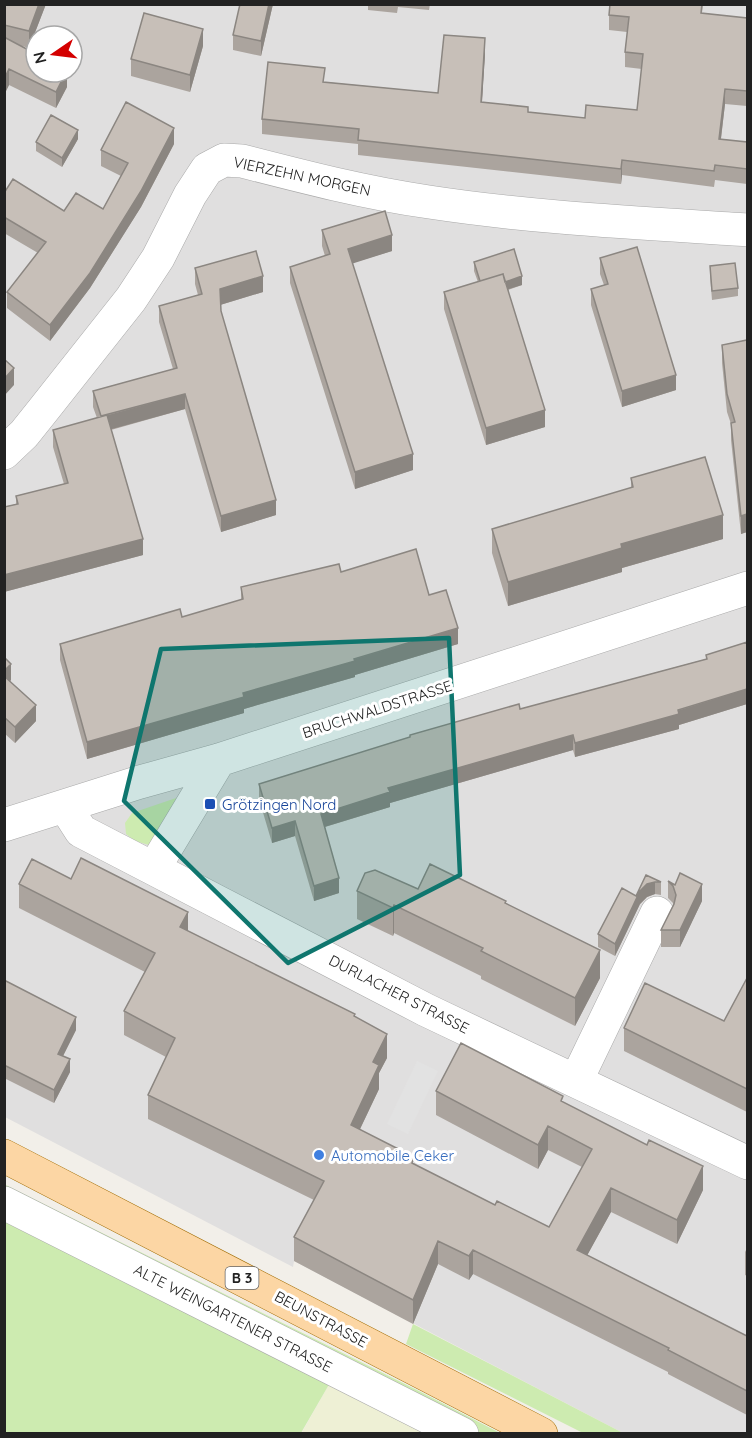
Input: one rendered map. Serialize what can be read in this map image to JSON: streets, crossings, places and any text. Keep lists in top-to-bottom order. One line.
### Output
{"streets":{"main road":["B 3","BEUNSTRASSE"],"street":["VIERZEHN MORGEN","BRUCHWALDSTRASSE","DURLACHER STRASSE","ALTE WEINGARTENER STRASSE"]},"crossings":[["BRUCHWALDSTRASSE","DURLACHER STRASSE"]],"places":{"transit":["Grötzingen Nord"],"other":["Automobile Ceker"]},"north":"left"}
